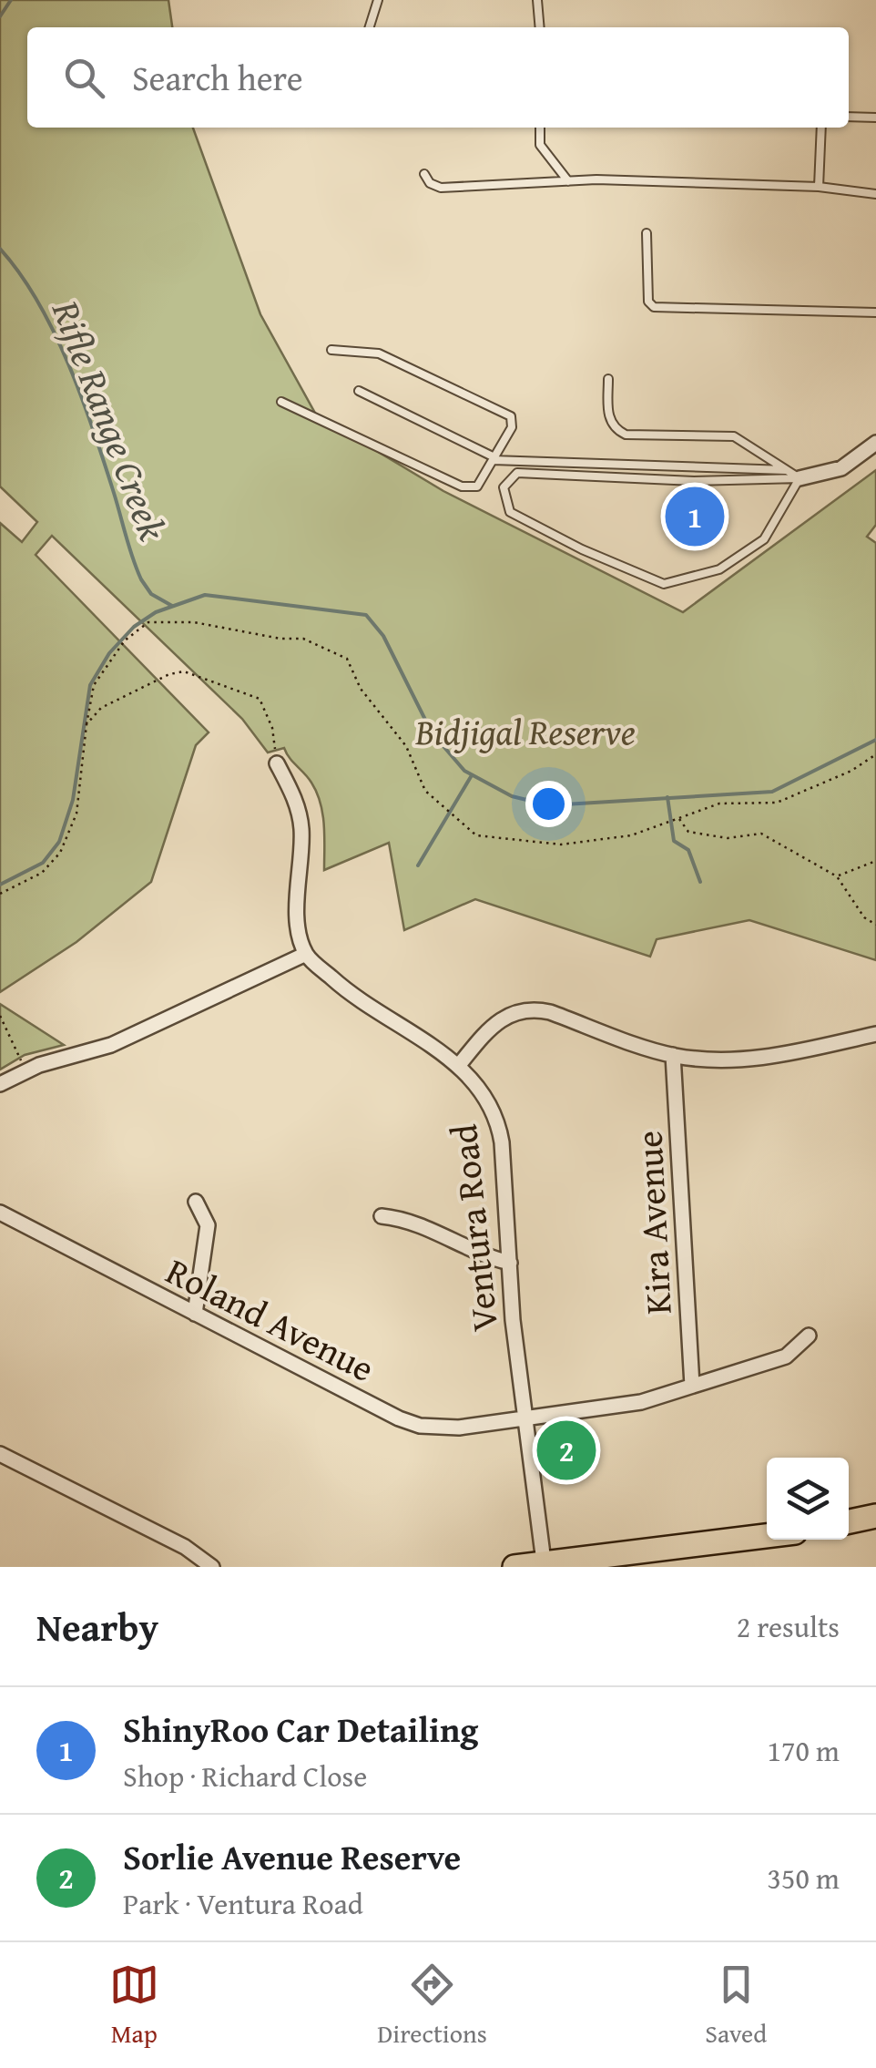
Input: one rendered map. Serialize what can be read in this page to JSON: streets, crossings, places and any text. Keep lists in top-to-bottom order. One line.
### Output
{"streets":{"street":["Kira Avenue","Ventura Road","Roland Avenue"]},"crossings":[["Kira Avenue","Roland Avenue"],["Ventura Road","Roland Avenue"]],"water":["Rifle Range Creek"],"parks":["Bidjigal Reserve"],"page":{"search":"Search here","pins":["1","2"],"heading":["Nearby","2 results"],"list":[{"mark":"1","name":"ShinyRoo Car Detailing","note":"Shop · Richard Close","value":"170 m"},{"mark":"2","name":"Sorlie Avenue Reserve","note":"Park · Ventura Road","value":"350 m"}],"nav":["Map","Directions","Saved"]}}
